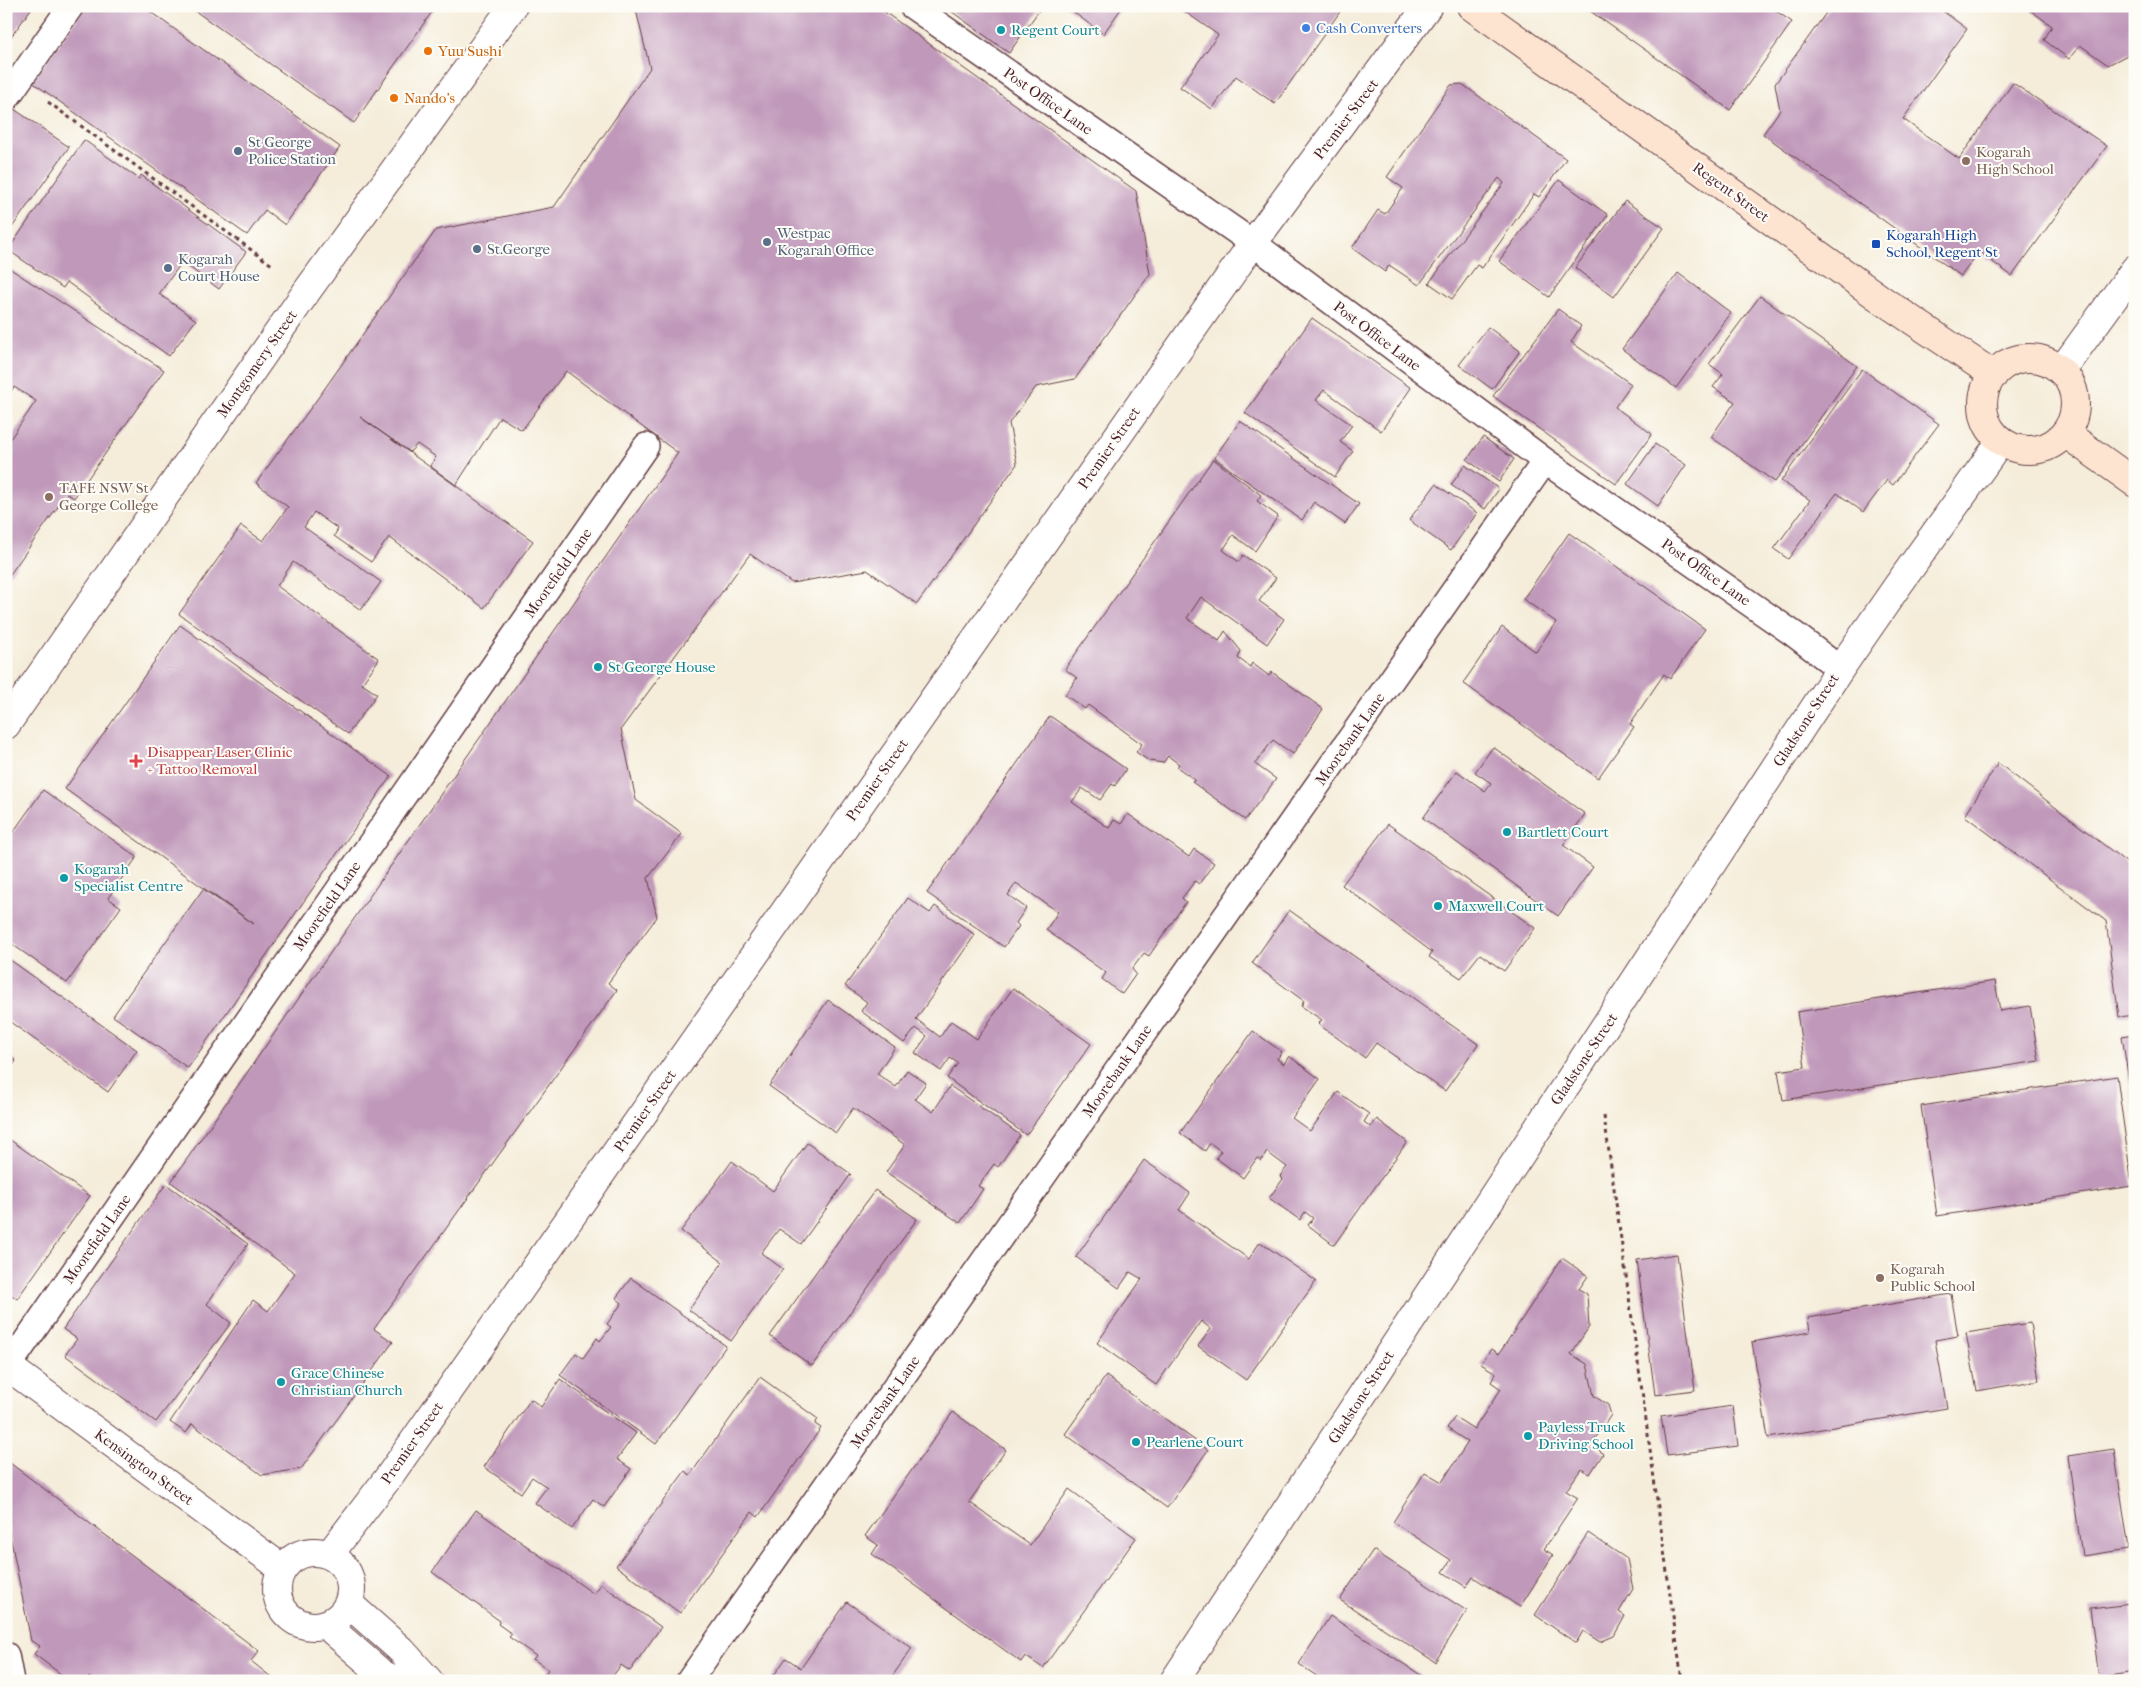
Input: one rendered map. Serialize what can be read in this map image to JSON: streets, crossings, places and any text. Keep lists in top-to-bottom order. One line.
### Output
{"streets":{"main road":["Regent Street"],"street":["Premier Street","Montgomery Street","Gladstone Street","Kensington Street"],"lane":["Post Office Lane","Moorefield Lane","Moorebank Lane"]},"crossings":[["Post Office Lane","Premier Street"],["Post Office Lane","Gladstone Street"],["Post Office Lane","Moorebank Lane"],["Premier Street","Kensington Street"],["Regent Street","Gladstone Street"],["Moorefield Lane","Kensington Street"]],"places":{"other":["Cash Converters","Regent Court","Yuu Sushi","Nando's","St George Police Station","Kogarah High School","Westpac Kogarah Office","St.George","Kogarah Court House","TAFE NSW St George College","St George House","Bartlett Court","Kogarah Specialist Centre","Maxwell Court","Kogarah Public School","Grace Chinese Christian Church","Payless Truck Driving School","Pearlene Court"],"transit":["Kogarah High School, Regent St"],"health":["Disappear Laser Clinic + Tattoo Removal"]}}
